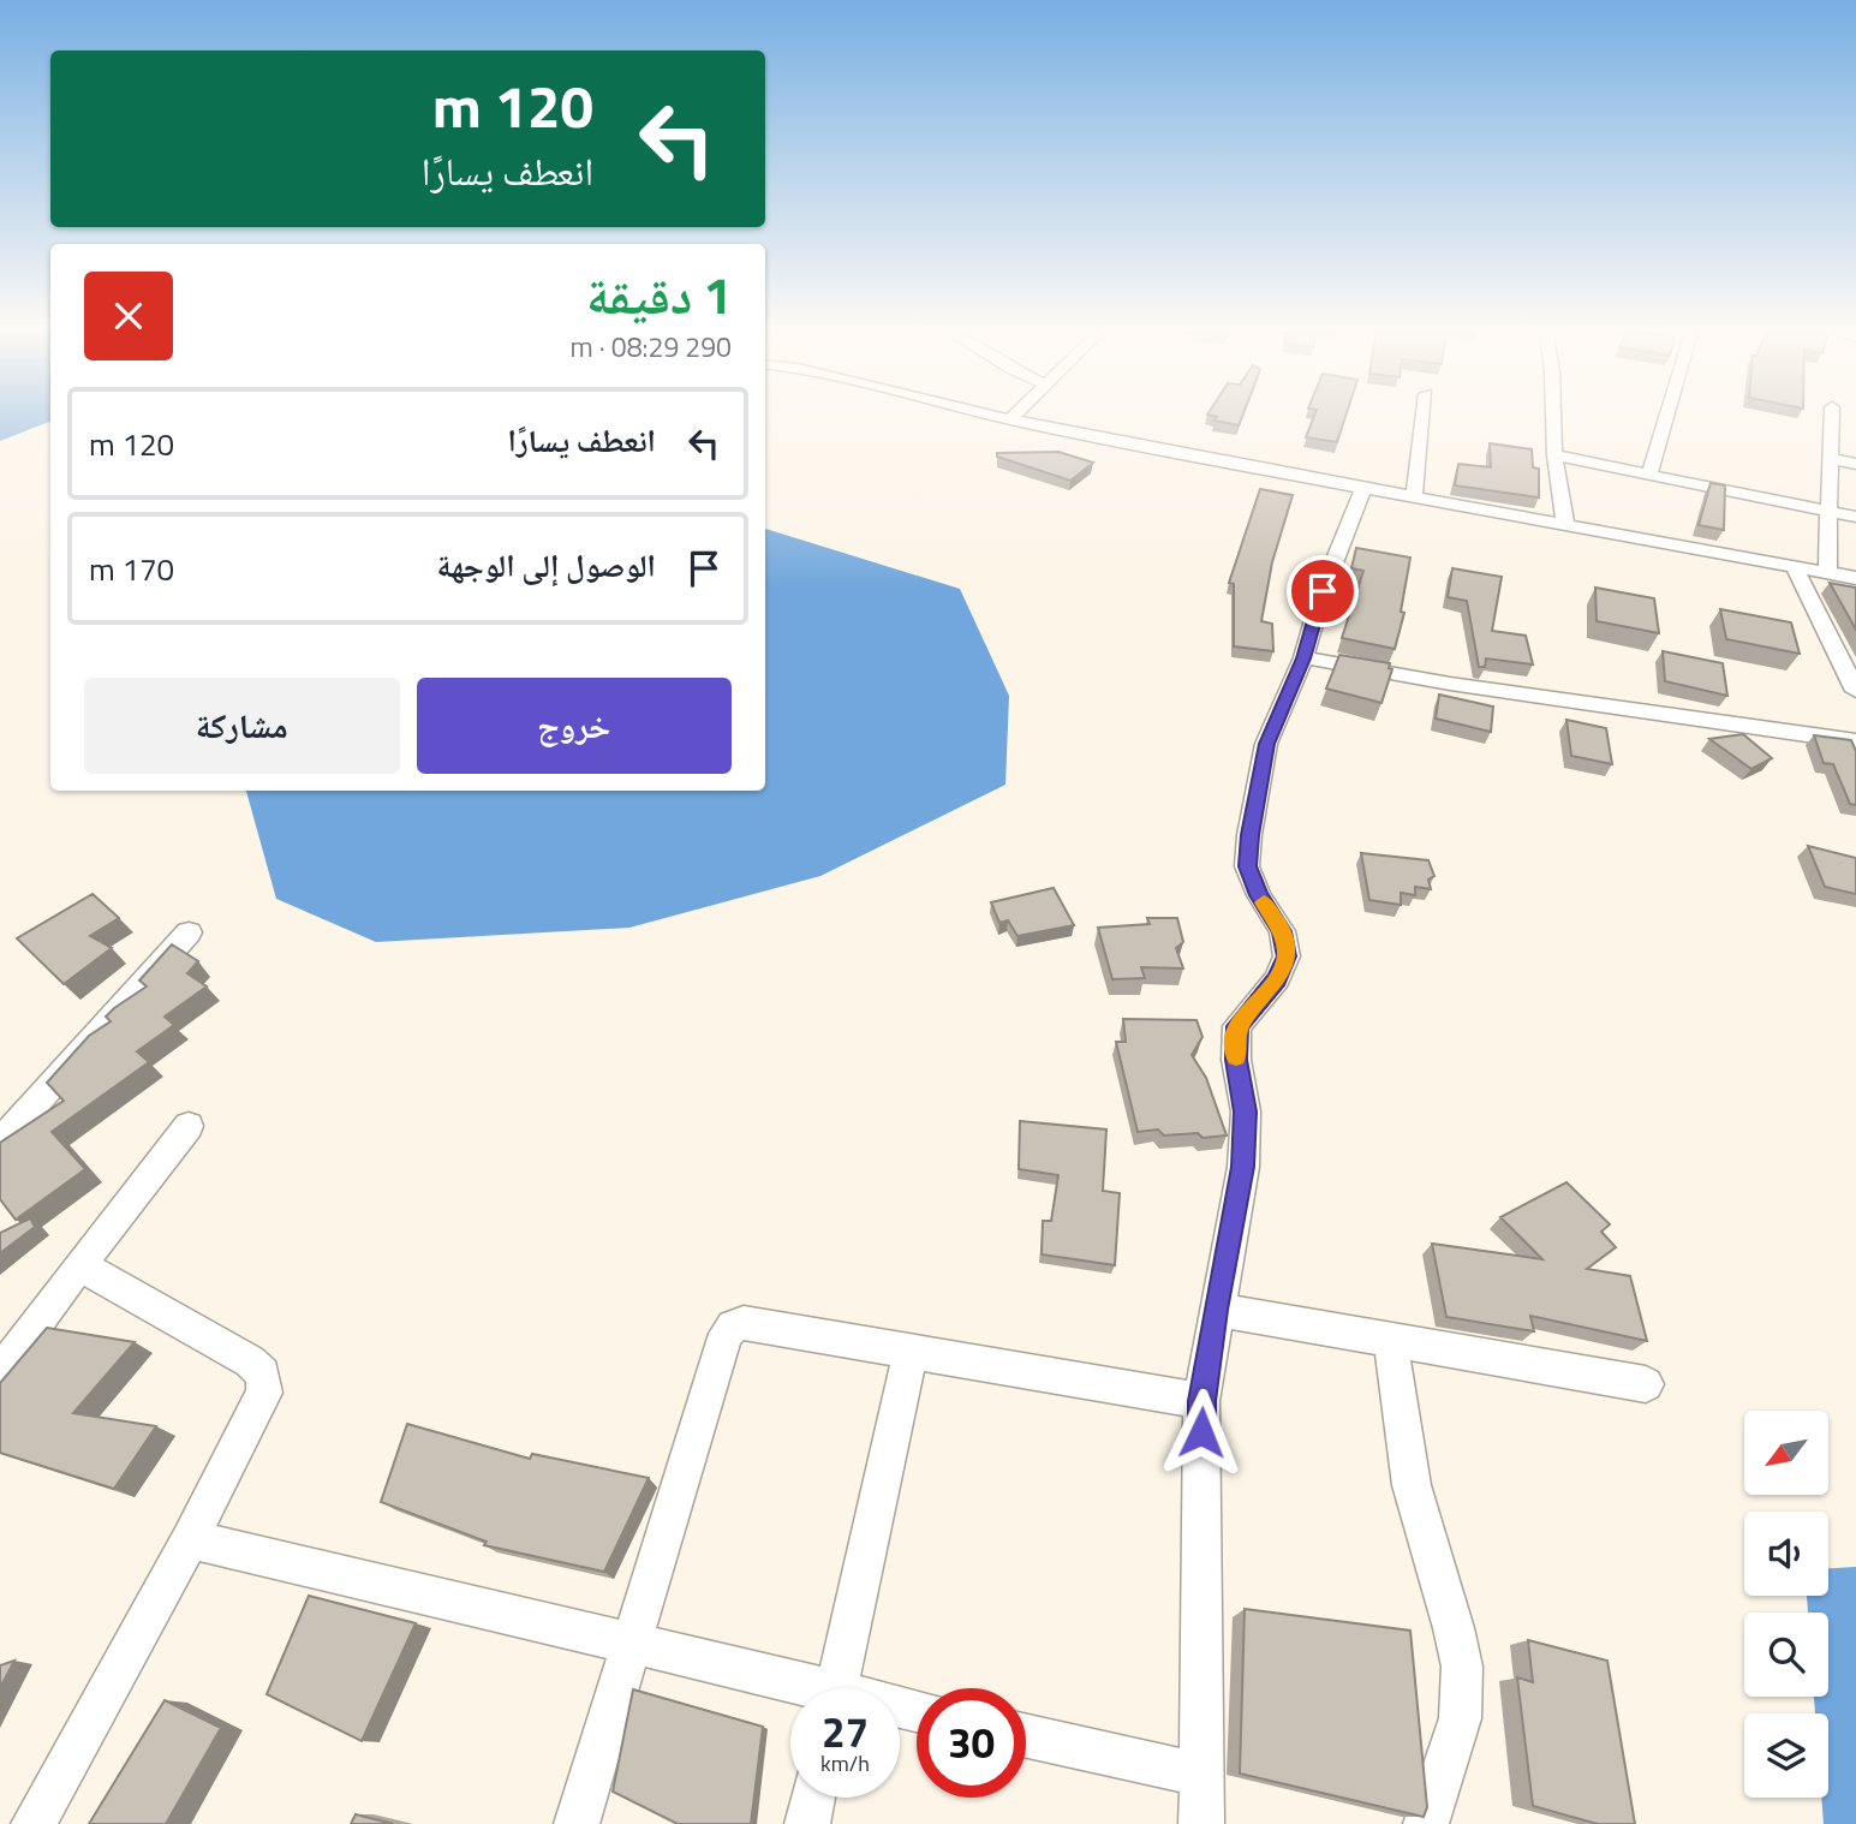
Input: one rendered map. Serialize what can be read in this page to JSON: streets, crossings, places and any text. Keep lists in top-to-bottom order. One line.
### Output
{"north":"bottom left","page":{"turn":["120 m","انعطف يسارًا"],"heading":["1 دقيقة","290 m · 08:29"],"list":[{"name":"انعطف يسارًا","value":"120 m"},{"name":"الوصول إلى الوجهة","value":"170 m"}],"buttons":["خروج","مشاركة"],"speed":"27 km/h","limit":"30"}}
